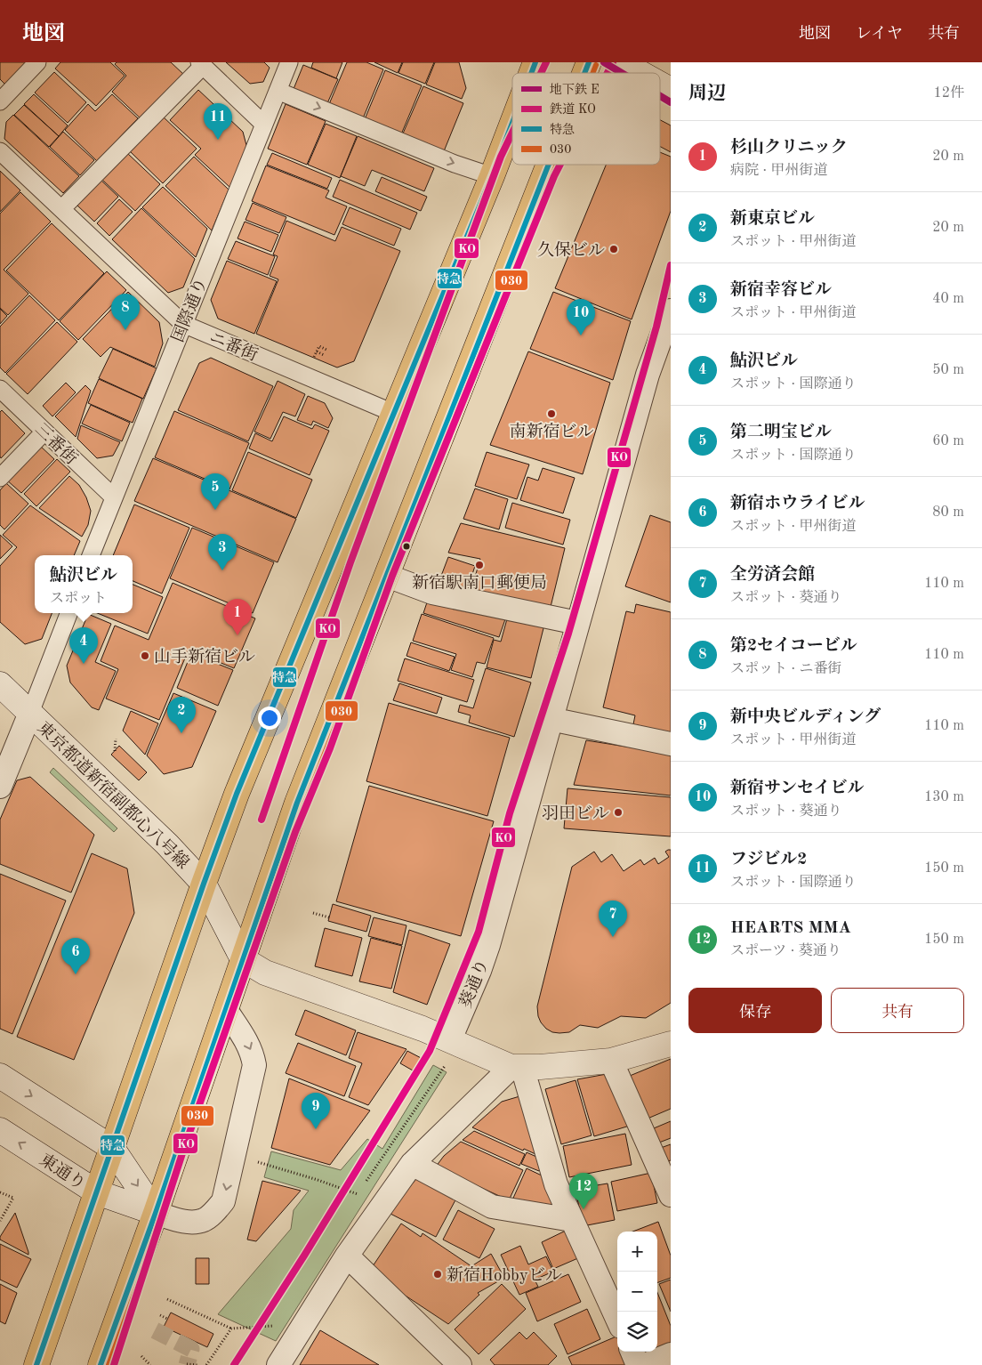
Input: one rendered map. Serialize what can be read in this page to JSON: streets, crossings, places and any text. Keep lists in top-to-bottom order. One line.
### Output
{"streets":{"main road":["東京都道新宿副都心八号線","東通り"],"street":["国際通り","ニ番街","三番街","葵通り"]},"crossings":[["国際通り","ニ番街"],["国際通り","三番街"]],"places":["久保ビル","南新宿ビル","新宿駅南口郵便局","山手新宿ビル","羽田ビル","新宿Hobbyビル"],"lines":["metro line E","rail line KO","transit line 特急","transit line 030"],"legend":["地下鉄 E","鉄道 KO","特急","030"],"page":{"header":"地図","nav":["地図","レイヤ","共有"],"heading":["周辺","12件"],"pins":["11","8","10","5","3","1","4","2","7","6","9","12"],"list":[{"mark":"1","name":"杉山クリニック","note":"病院 · 甲州街道","value":"20 m"},{"mark":"2","name":"新東京ビル","note":"スポット · 甲州街道","value":"20 m"},{"mark":"3","name":"新宿幸容ビル","note":"スポット · 甲州街道","value":"40 m"},{"mark":"4","name":"鮎沢ビル","note":"スポット · 国際通り","value":"50 m"},{"mark":"5","name":"第二明宝ビル","note":"スポット · 国際通り","value":"60 m"},{"mark":"6","name":"新宿ホウライビル","note":"スポット · 甲州街道","value":"80 m"},{"mark":"7","name":"全労済会館","note":"スポット · 葵通り","value":"110 m"},{"mark":"8","name":"第2セイコービル","note":"スポット · ニ番街","value":"110 m"},{"mark":"9","name":"新中央ビルディング","note":"スポット · 甲州街道","value":"110 m"},{"mark":"10","name":"新宿サンセイビル","note":"スポット · 葵通り","value":"130 m"},{"mark":"11","name":"フジビル2","note":"スポット · 国際通り","value":"150 m"},{"mark":"12","name":"HEARTS MMA","note":"スポーツ · 葵通り","value":"150 m"}],"popup":["鮎沢ビル","スポット"],"buttons":["保存","共有"],"map_buttons":["+","−"]}}
